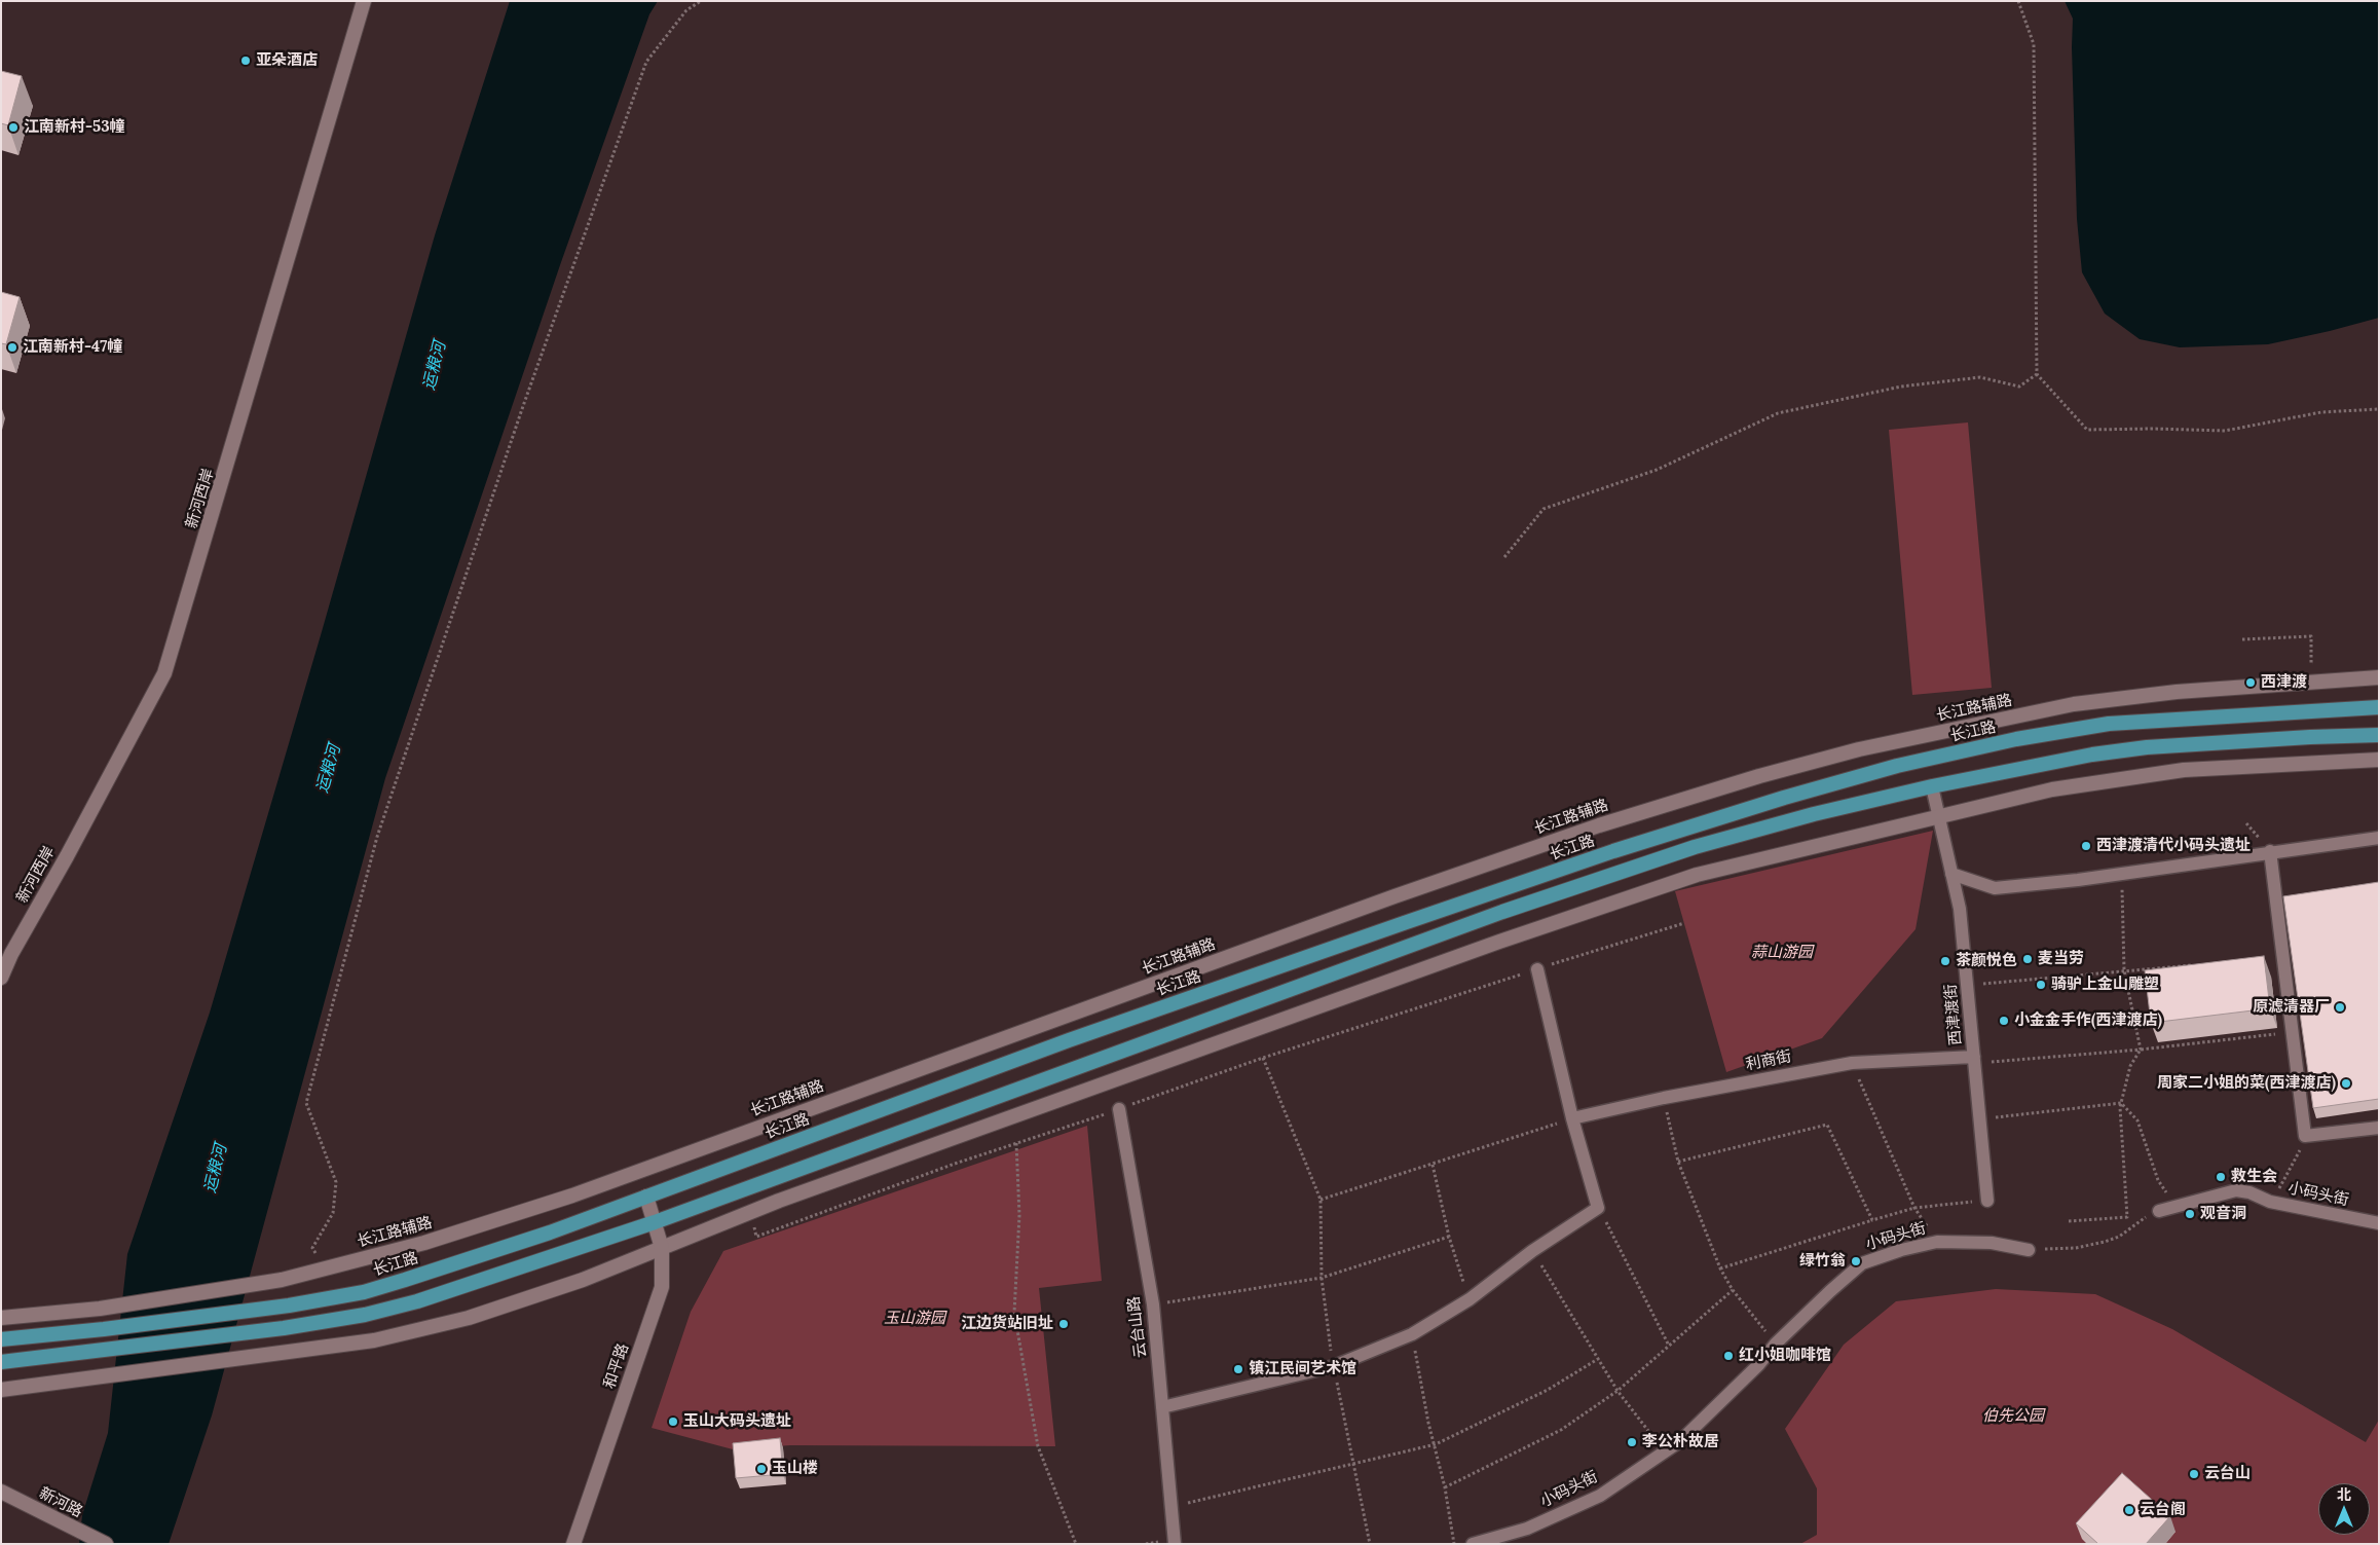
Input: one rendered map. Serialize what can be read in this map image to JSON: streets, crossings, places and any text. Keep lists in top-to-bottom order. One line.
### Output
{"streets":{"main road":["长江路"],"street":["新河西岸","长江路辅路","西津渡街","利商街","小码头街","云台山路","和平路","新河路"]},"crossings":[["长江路","和平路"],["西津渡街","利商街"]],"water":["运粮河"],"parks":["蒜山游园","玉山游园","伯先公园"],"places":["亚朵酒店","江南新村-53幢","江南新村-47幢","西津渡","西津渡清代小码头遗址","麦当劳","茶颜悦色","骑驴上金山雕塑","原滤清器厂","小金金手作(西津渡店)","周家二小姐的菜(西津渡店)","救生会","观音洞","绿竹翁","江边货站旧址","红小姐咖啡馆","镇江民间艺术馆","玉山大码头遗址","李公朴故居","玉山楼","云台山","云台阁"],"north":"top"}
